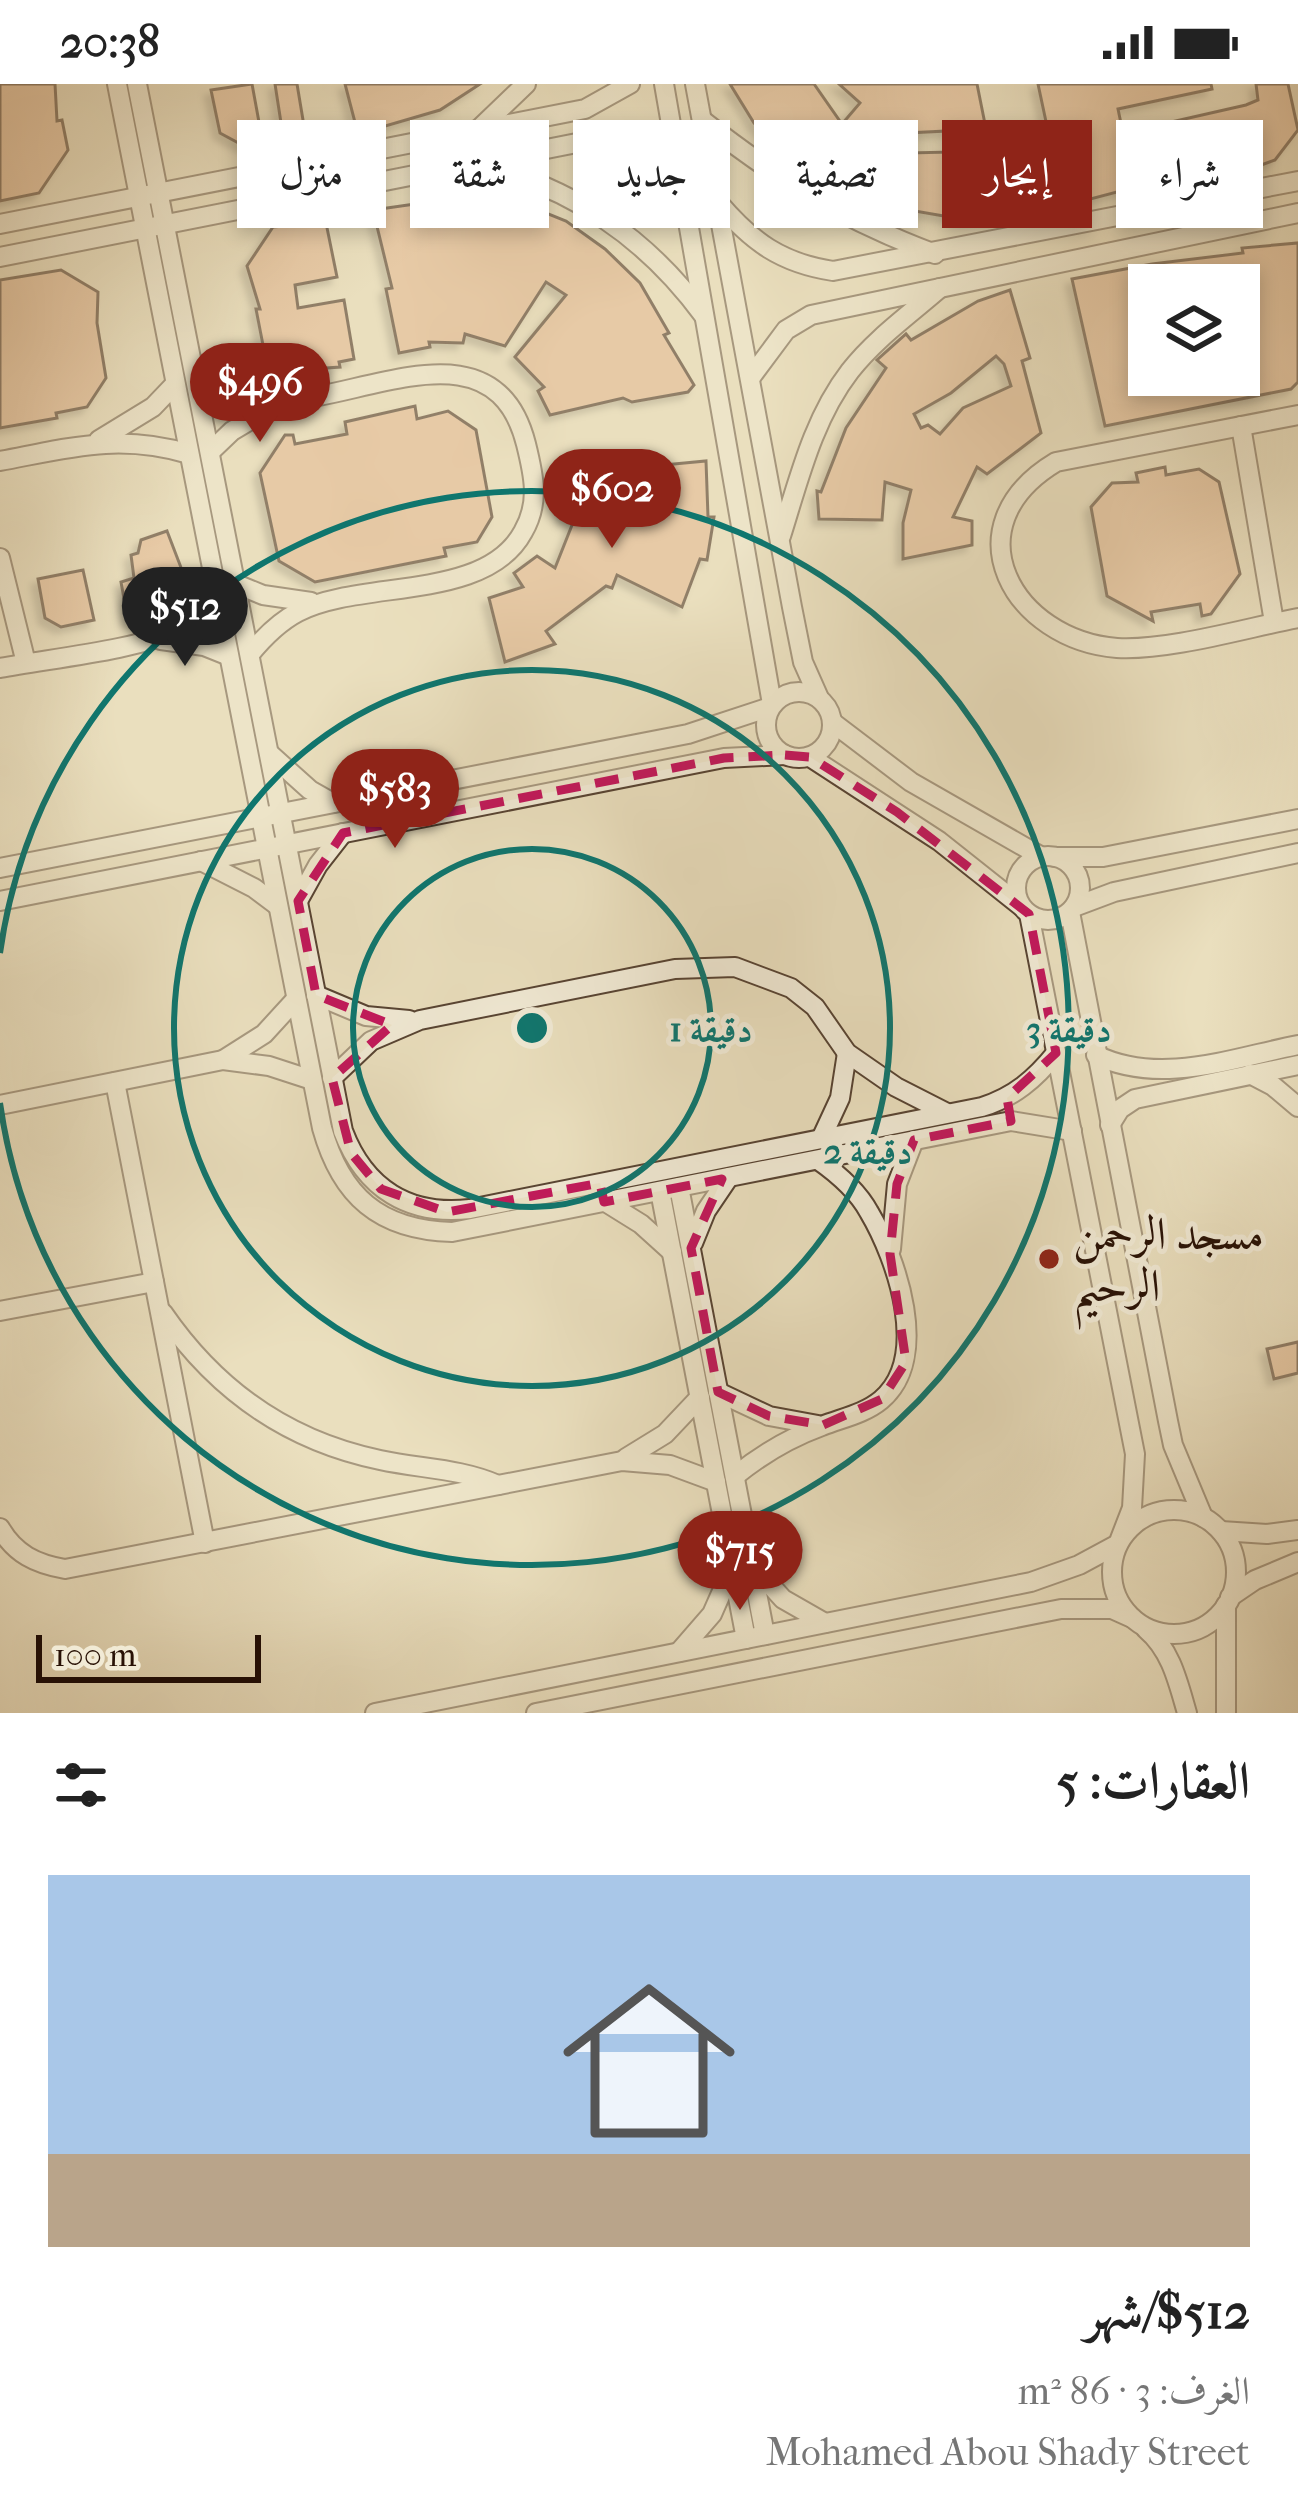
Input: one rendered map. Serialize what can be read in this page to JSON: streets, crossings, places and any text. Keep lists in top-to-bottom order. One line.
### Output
{"places":["مسجد الرحمن الرحيم"],"scale_bar":"100 m","page":{"status":"20:38","chip":["شراء","إيجار","تصفية","جديد","شقة","منزل"],"price":["$496","$602","$512","$583","$715"],"scale":"100 m","heading":"العقارات: 5","list":[{"name":"$512/شهر","note":"الغرف: 3 · 86 m² · Mohamed Abou Shady Street"}]},"rings":["1 دقيقة","3 دقيقة","2 دقيقة"]}
